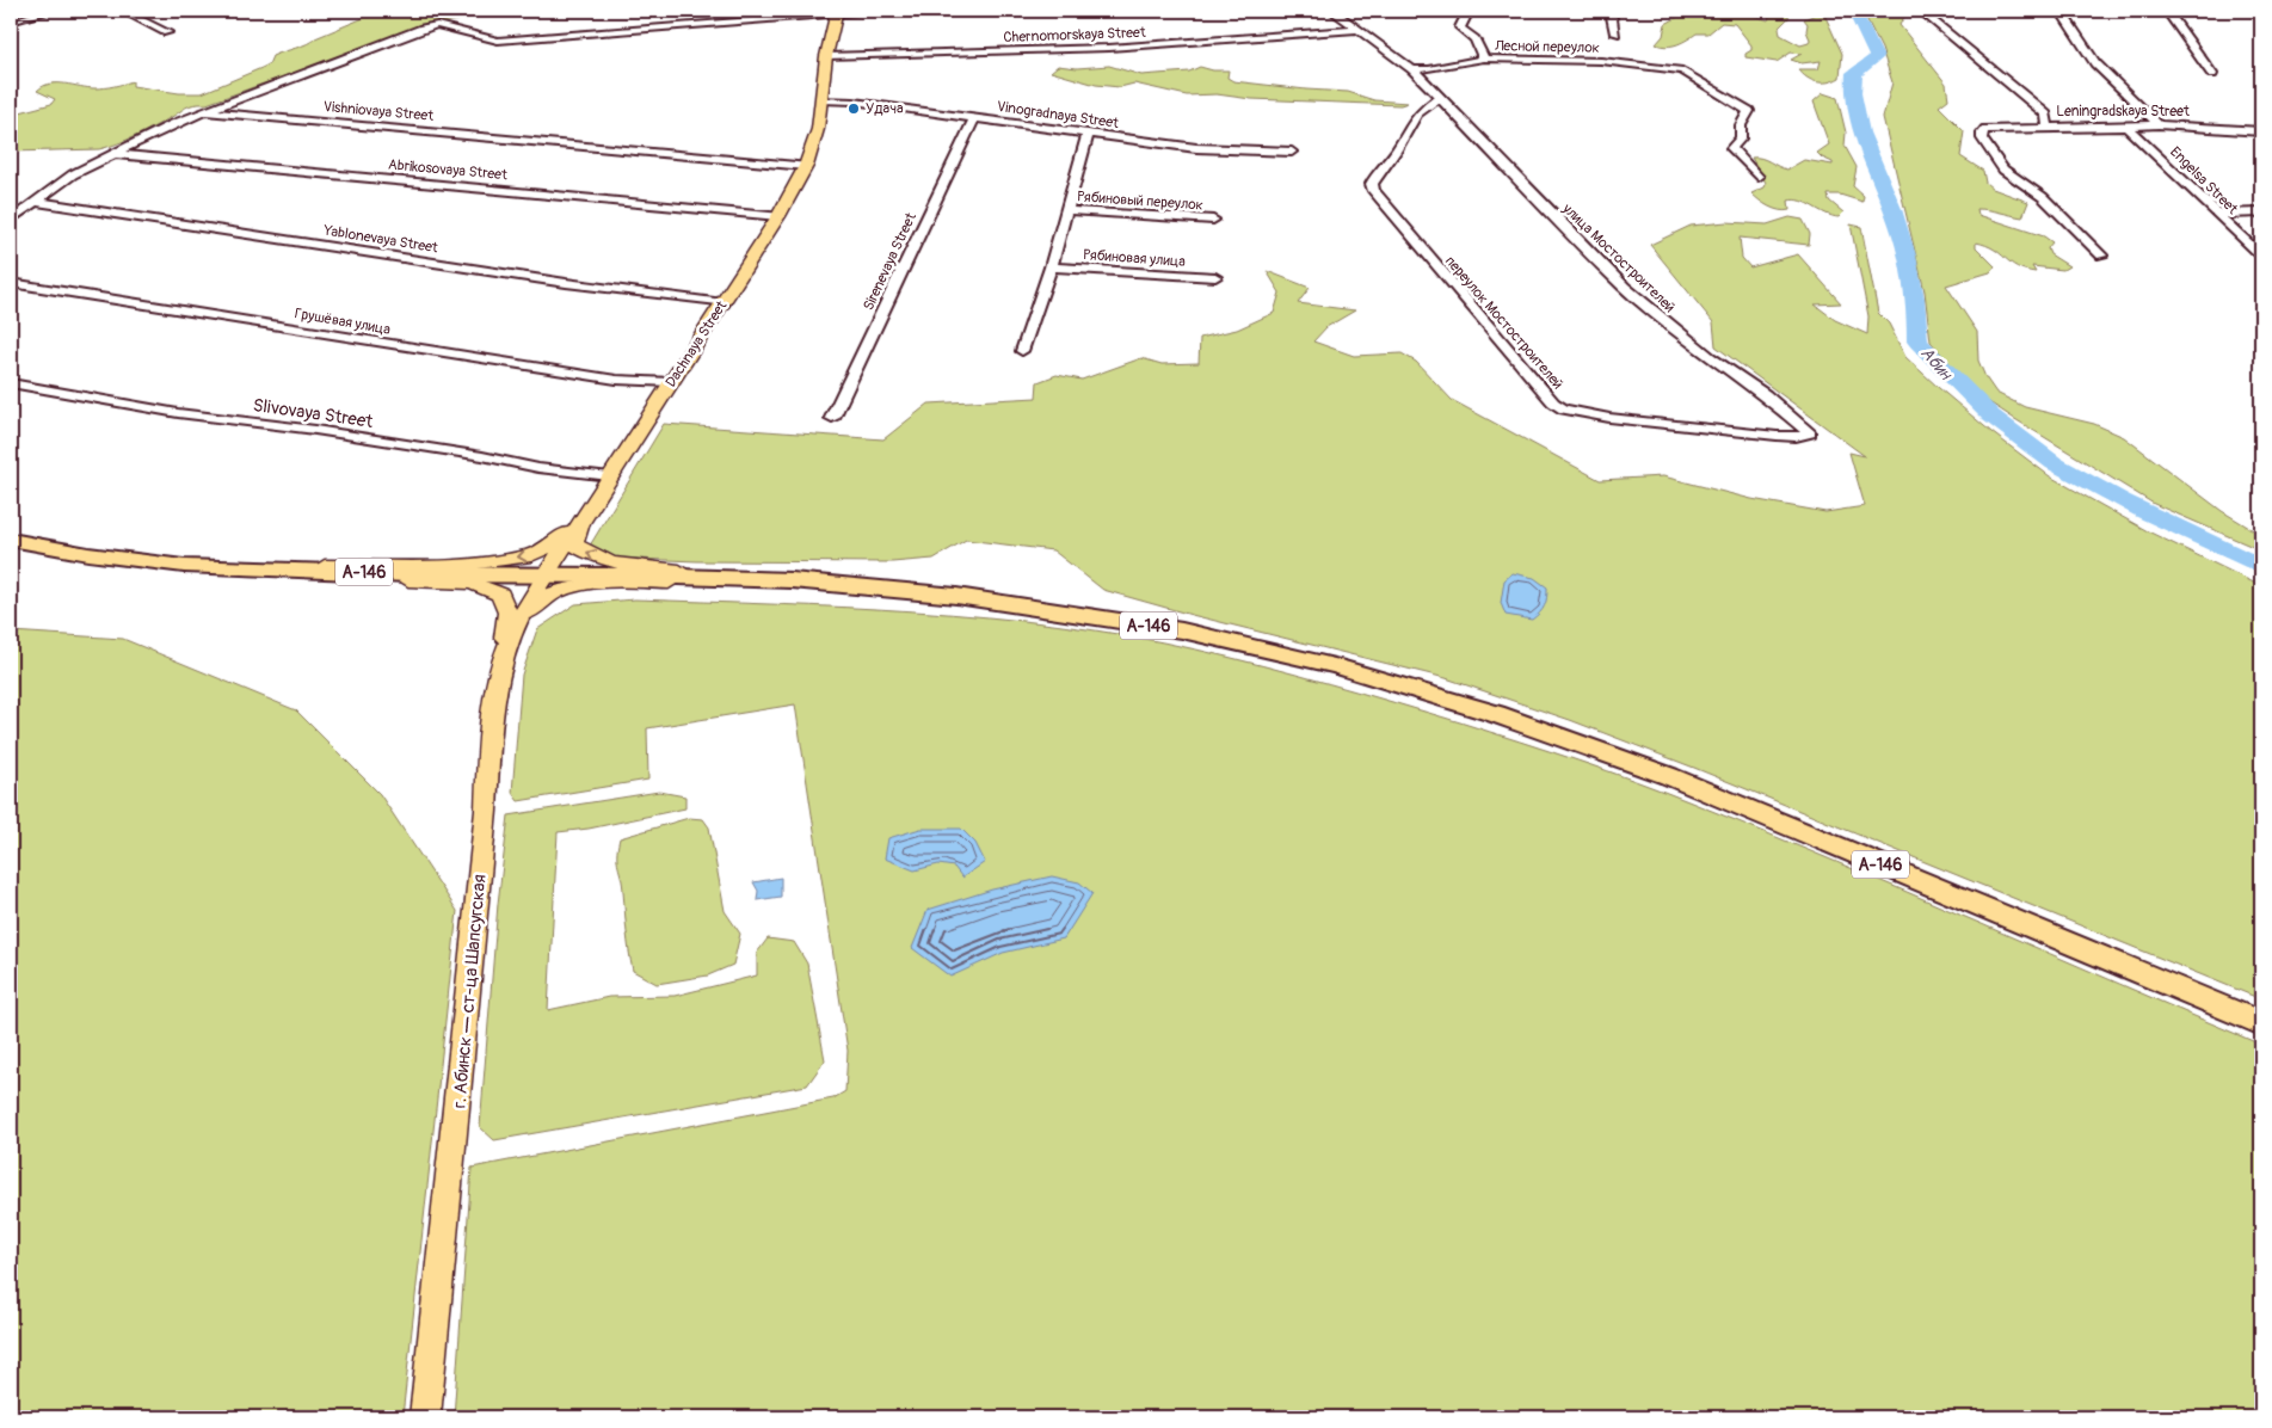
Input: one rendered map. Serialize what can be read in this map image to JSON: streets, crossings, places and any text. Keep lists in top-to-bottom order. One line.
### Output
{"streets":{"highway":["А-146"],"main road":["Dachnaya Street","г. Абинск — ст-ца Шапсугская"],"street":["Chernomorskaya Street","Лесной переулок","Vishniovaya Street","Leningradskaya Street","Vinogradnaya Street","Abrikosovaya Street","Engelsa Street","Рябиновый переулок","Yablonevaya Street","Рябиновая улица","улица Мостостроителей","Sirenevaya Street","Грушёвая улица","переулок Мостостроителей","Slivovaya Street"]},"crossings":[["Chernomorskaya Street","Dachnaya Street"],["Vishniovaya Street","Dachnaya Street"],["Leningradskaya Street","Engelsa Street"],["Vinogradnaya Street","Рябиновая улица"],["Vinogradnaya Street","Sirenevaya Street"],["Vinogradnaya Street","Dachnaya Street"],["Abrikosovaya Street","Dachnaya Street"],["Рябиновый переулок","Рябиновая улица"],["Yablonevaya Street","Dachnaya Street"],["улица Мостостроителей","переулок Мостостроителей"],["Грушёвая улица","Dachnaya Street"],["Dachnaya Street","Slivovaya Street"],["Dachnaya Street","А-146"],["Dachnaya Street","г. Абинск — ст-ца Шапсугская"],["А-146","г. Абинск — ст-ца Шапсугская"]],"water":["Абин"],"places":["Удача"]}
